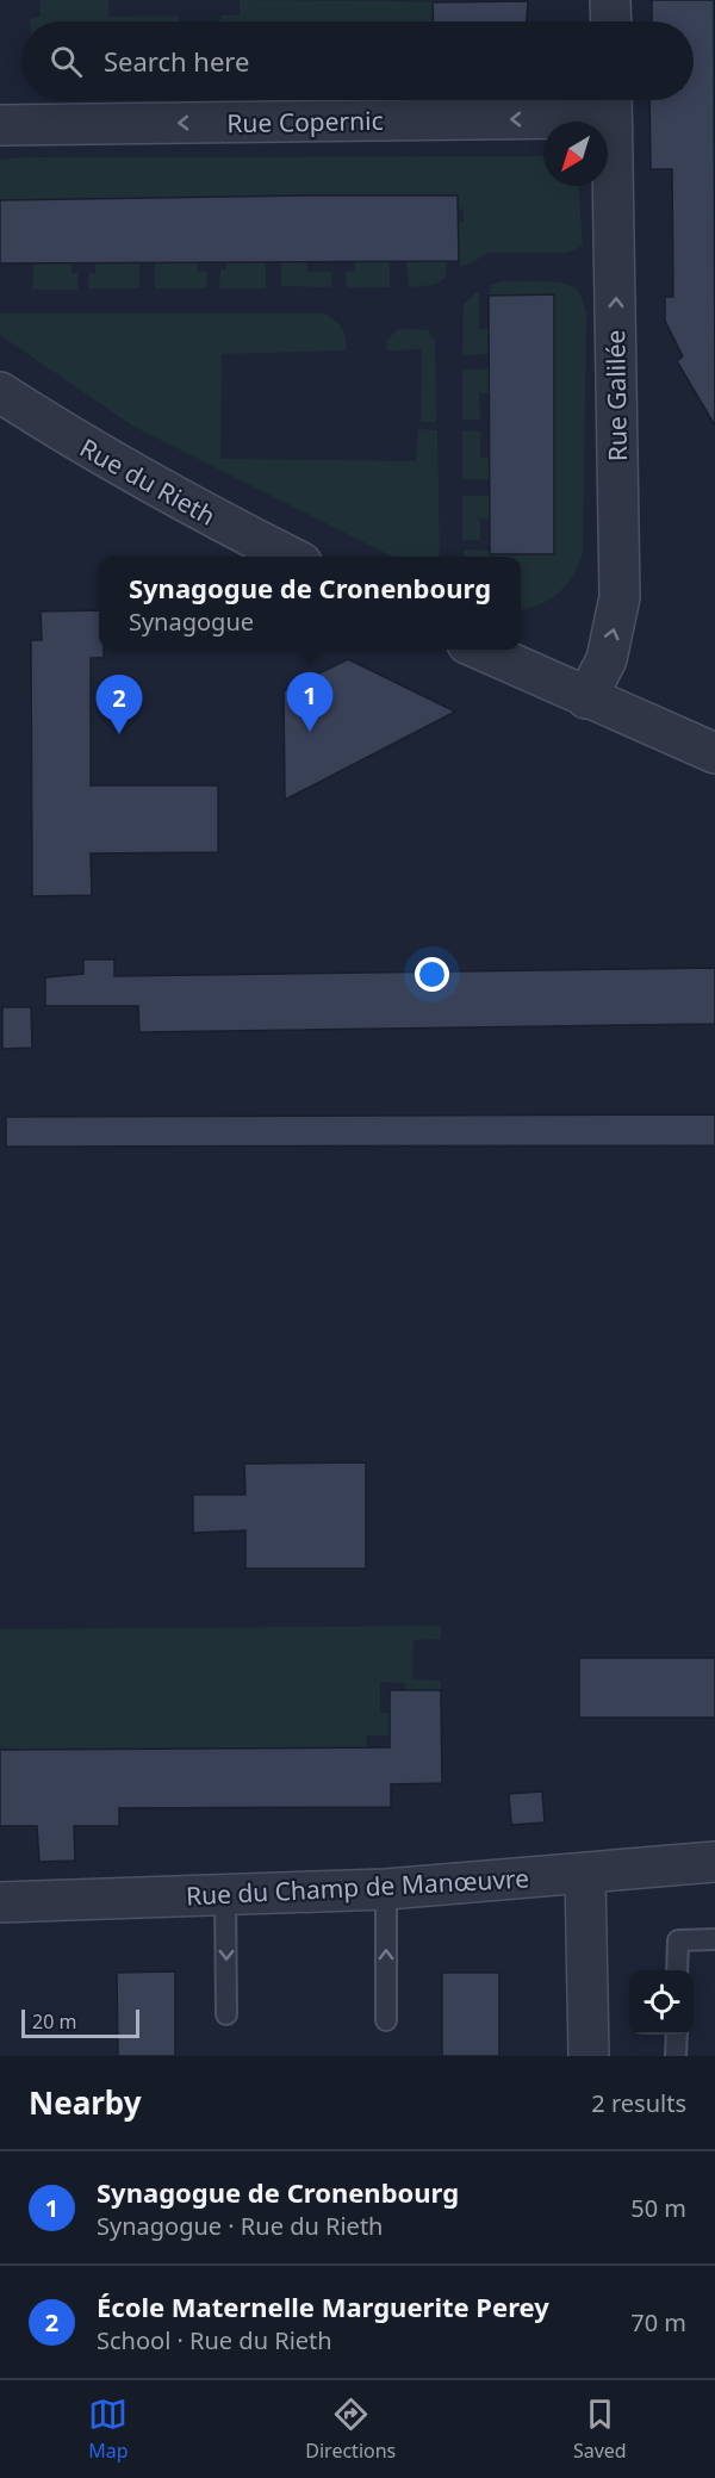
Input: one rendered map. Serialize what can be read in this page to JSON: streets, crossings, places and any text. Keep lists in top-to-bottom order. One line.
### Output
{"streets":{"street":["Rue Copernic","Rue Galilée","Rue du Rieth","Rue du Champ de Manœuvre"]},"crossings":[["Rue Copernic","Rue Galilée"]],"one_way":["Rue Copernic","Rue Galilée"],"scale_bar":"20 m","north":"bottom left","page":{"search":"Search here","popup":["Synagogue de Cronenbourg","Synagogue"],"pins":["1","2"],"scale":"20 m","heading":["Nearby","2 results"],"list":[{"mark":"1","name":"Synagogue de Cronenbourg","note":"Synagogue · Rue du Rieth","value":"50 m"},{"mark":"2","name":"École Maternelle Marguerite Perey","note":"School · Rue du Rieth","value":"70 m"}],"nav":["Map","Directions","Saved"]}}
